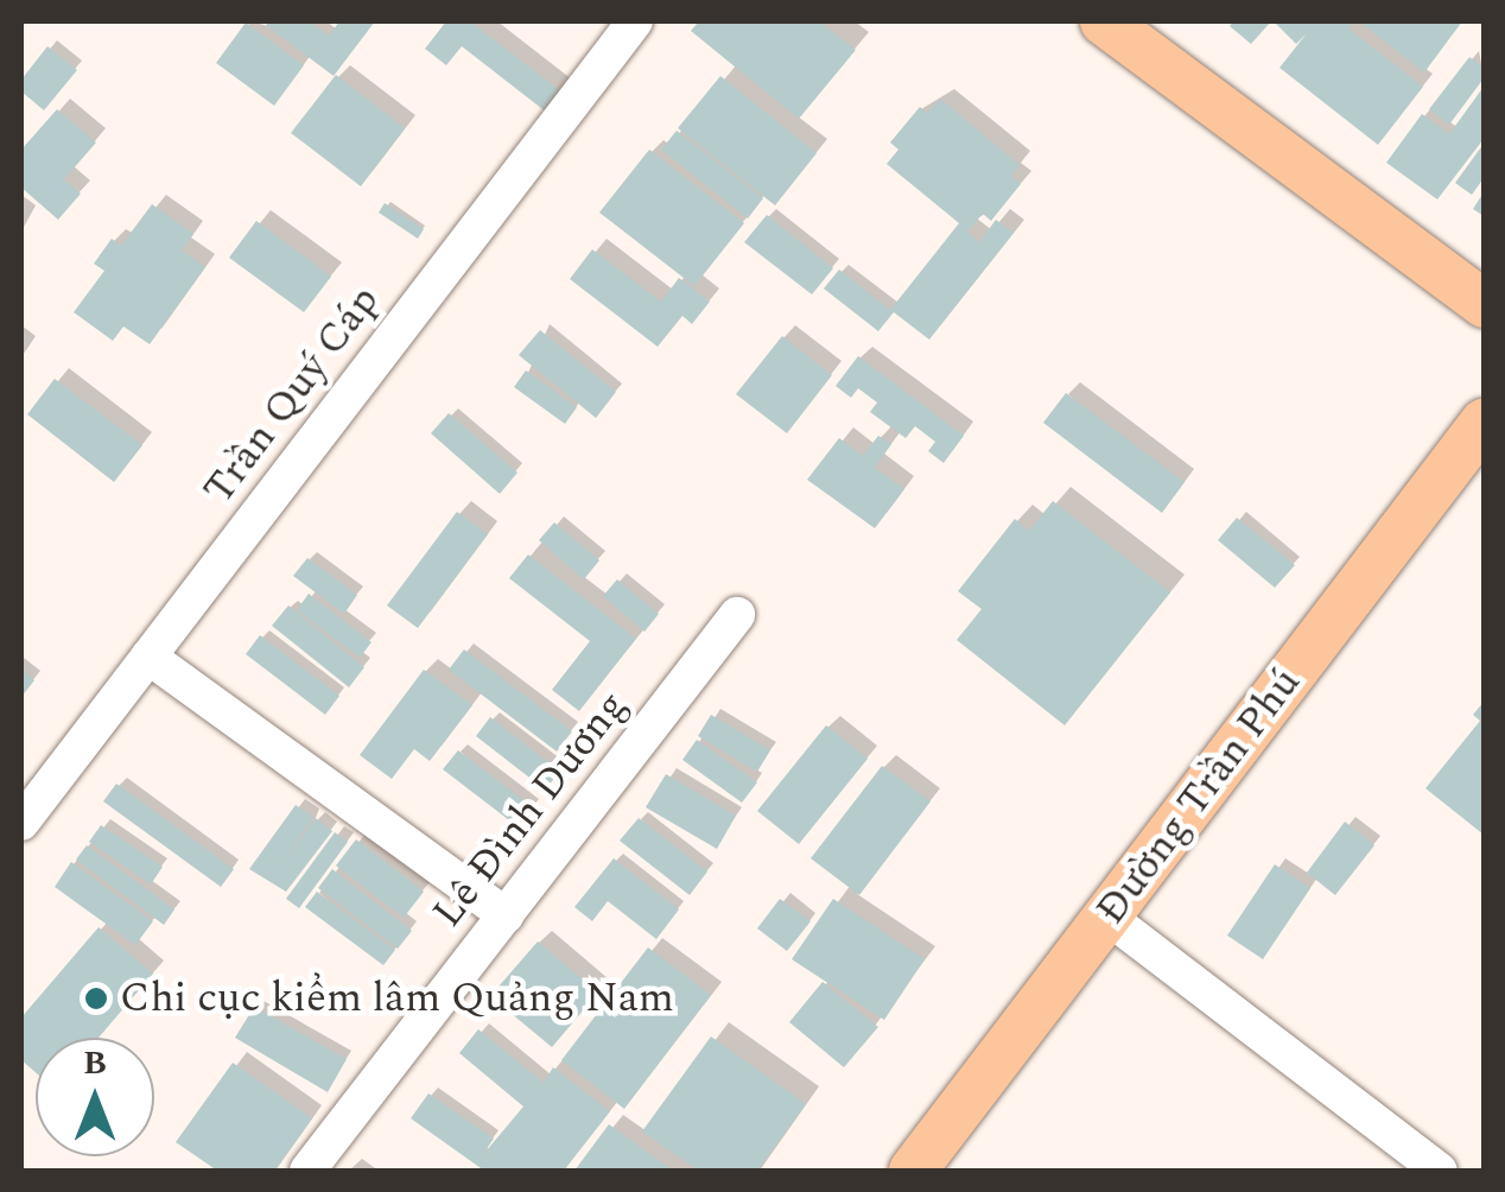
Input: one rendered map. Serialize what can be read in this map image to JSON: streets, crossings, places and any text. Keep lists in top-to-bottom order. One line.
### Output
{"streets":{"main road":["Đường Trần Phú"],"street":["Trần Quý Cáp","Lê Đình Dương"]},"places":["Chi cục kiểm lâm Quảng Nam"],"north":"top"}
